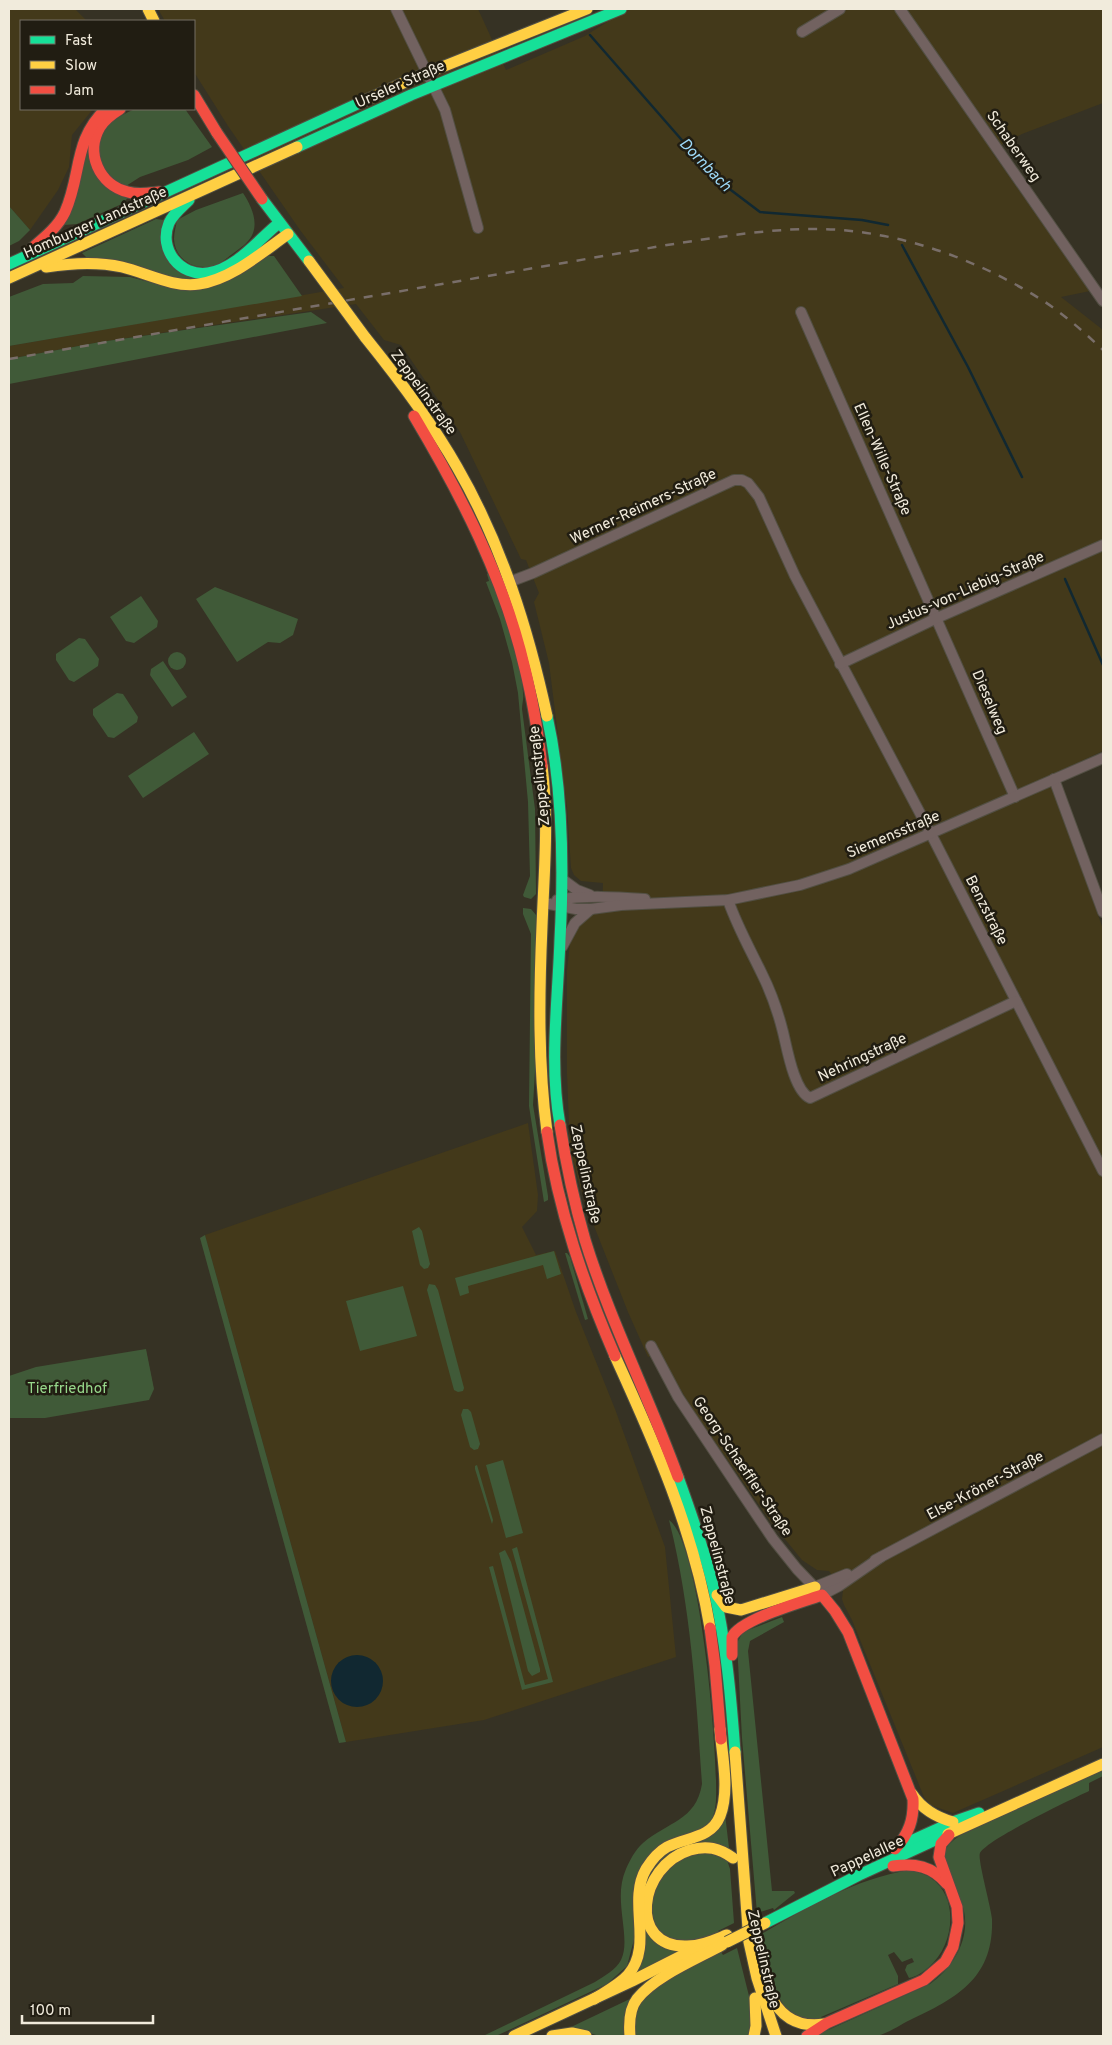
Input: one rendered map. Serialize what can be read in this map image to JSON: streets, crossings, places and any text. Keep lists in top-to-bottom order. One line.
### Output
{"streets":{"main road":["Urseler Straße","Homburger Landstraße","Zeppelinstraße","Pappelallee"],"street":["Schaberweg","Ellen-Wille-Straße","Werner-Reimers-Straße","Justus-von-Liebig-Straße","Dieselweg","Siemensstraße","Benzstraße","Nehringstraße","Georg-Schaeffler-Straße","Else-Kröner-Straße"]},"crossings":[["Urseler Straße","Homburger Landstraße"],["Zeppelinstraße","Werner-Reimers-Straße"],["Zeppelinstraße","Siemensstraße"],["Ellen-Wille-Straße","Justus-von-Liebig-Straße"],["Ellen-Wille-Straße","Dieselweg"],["Werner-Reimers-Straße","Justus-von-Liebig-Straße"],["Werner-Reimers-Straße","Benzstraße"],["Justus-von-Liebig-Straße","Dieselweg"],["Justus-von-Liebig-Straße","Benzstraße"],["Dieselweg","Siemensstraße"],["Siemensstraße","Benzstraße"],["Siemensstraße","Nehringstraße"],["Benzstraße","Nehringstraße"],["Georg-Schaeffler-Straße","Else-Kröner-Straße"]],"water":["Dornbach"],"parks":["Tierfriedhof"],"legend":["Fast","Slow","Jam"],"scale_bar":"100 m"}
